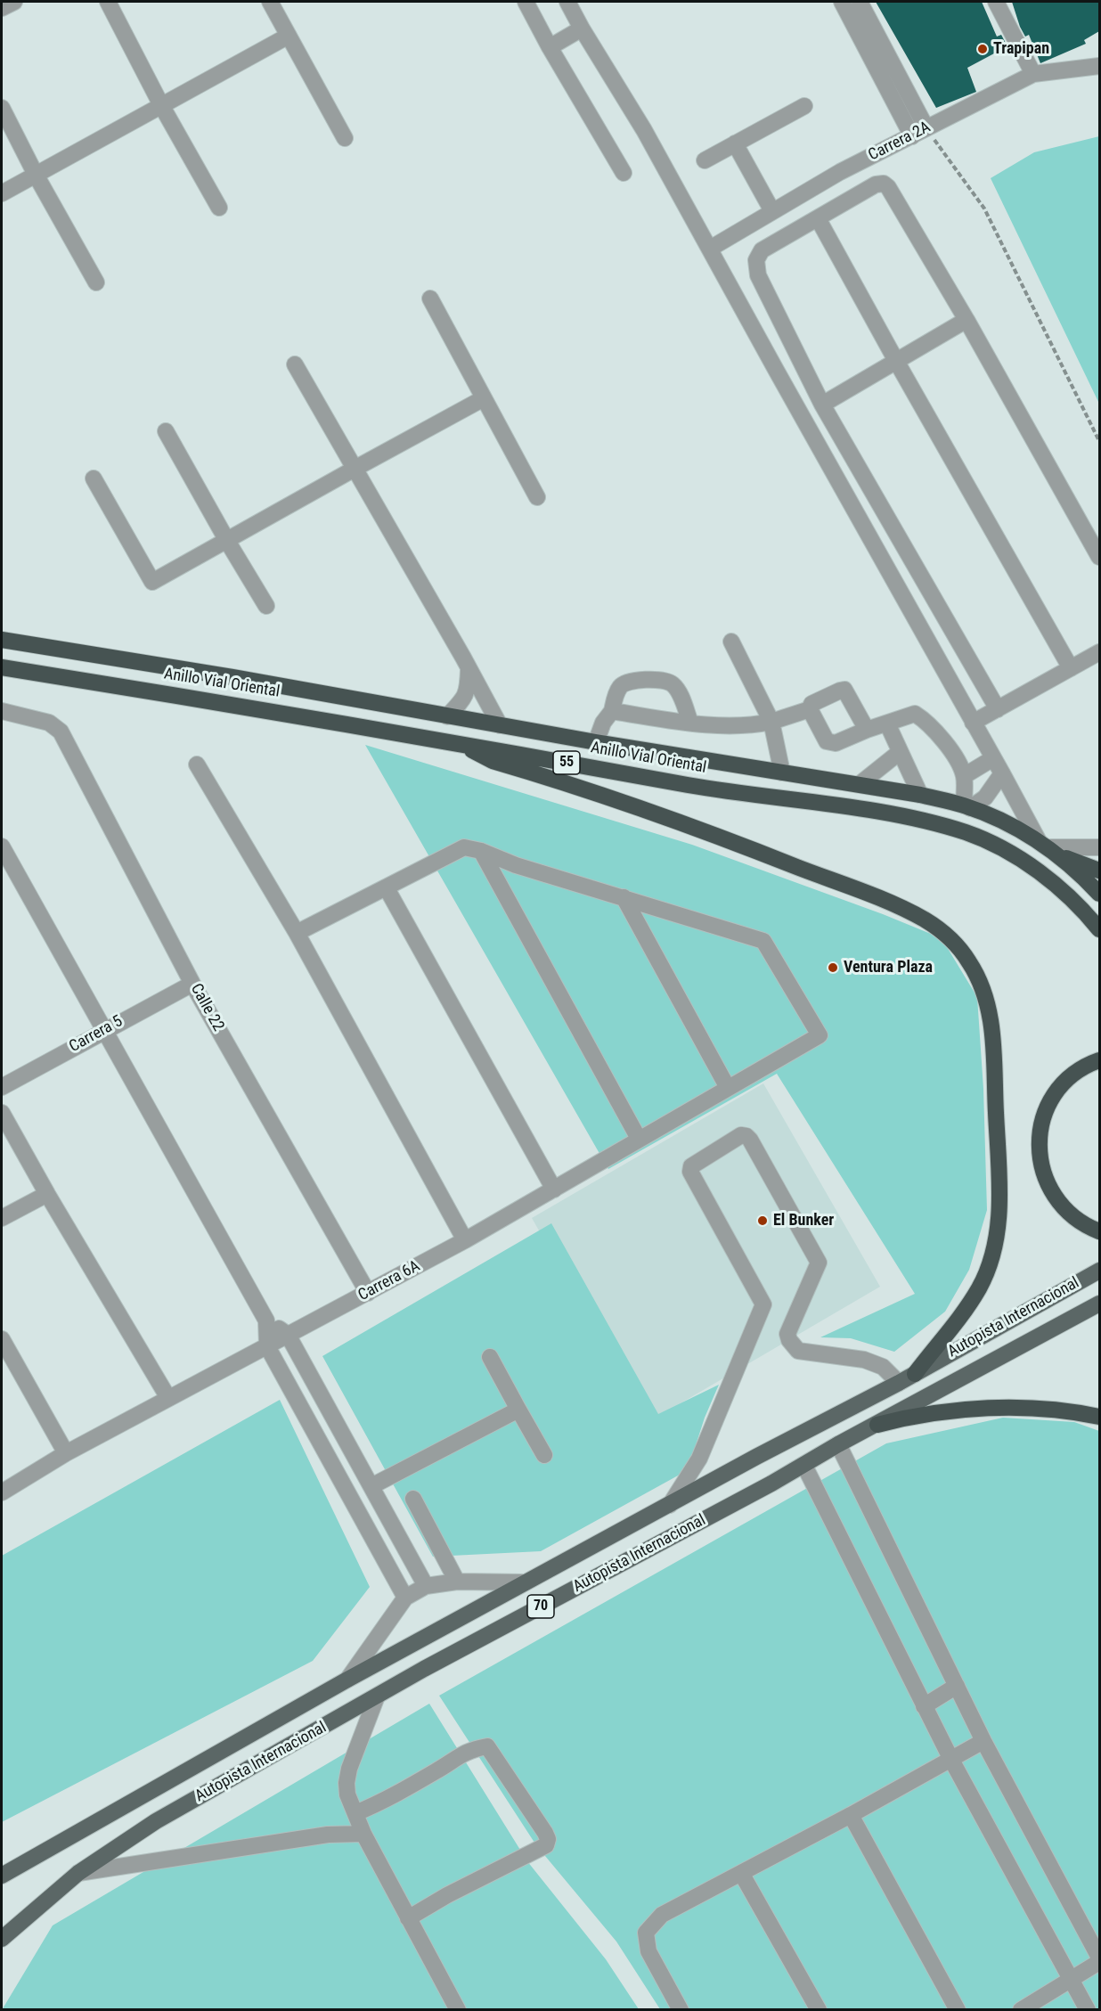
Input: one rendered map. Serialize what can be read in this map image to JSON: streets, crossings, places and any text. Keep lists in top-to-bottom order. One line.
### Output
{"streets":{"highway":["Anillo Vial Oriental","55"],"main road":["Autopista Internacional","70"],"street":["Carrera 2A","Calle 22","Carrera 5","Carrera 6A"]},"crossings":[["Calle 22","Carrera 5"],["Calle 22","Carrera 6A"]],"places":["Trapipan","Ventura Plaza","El Bunker"]}
